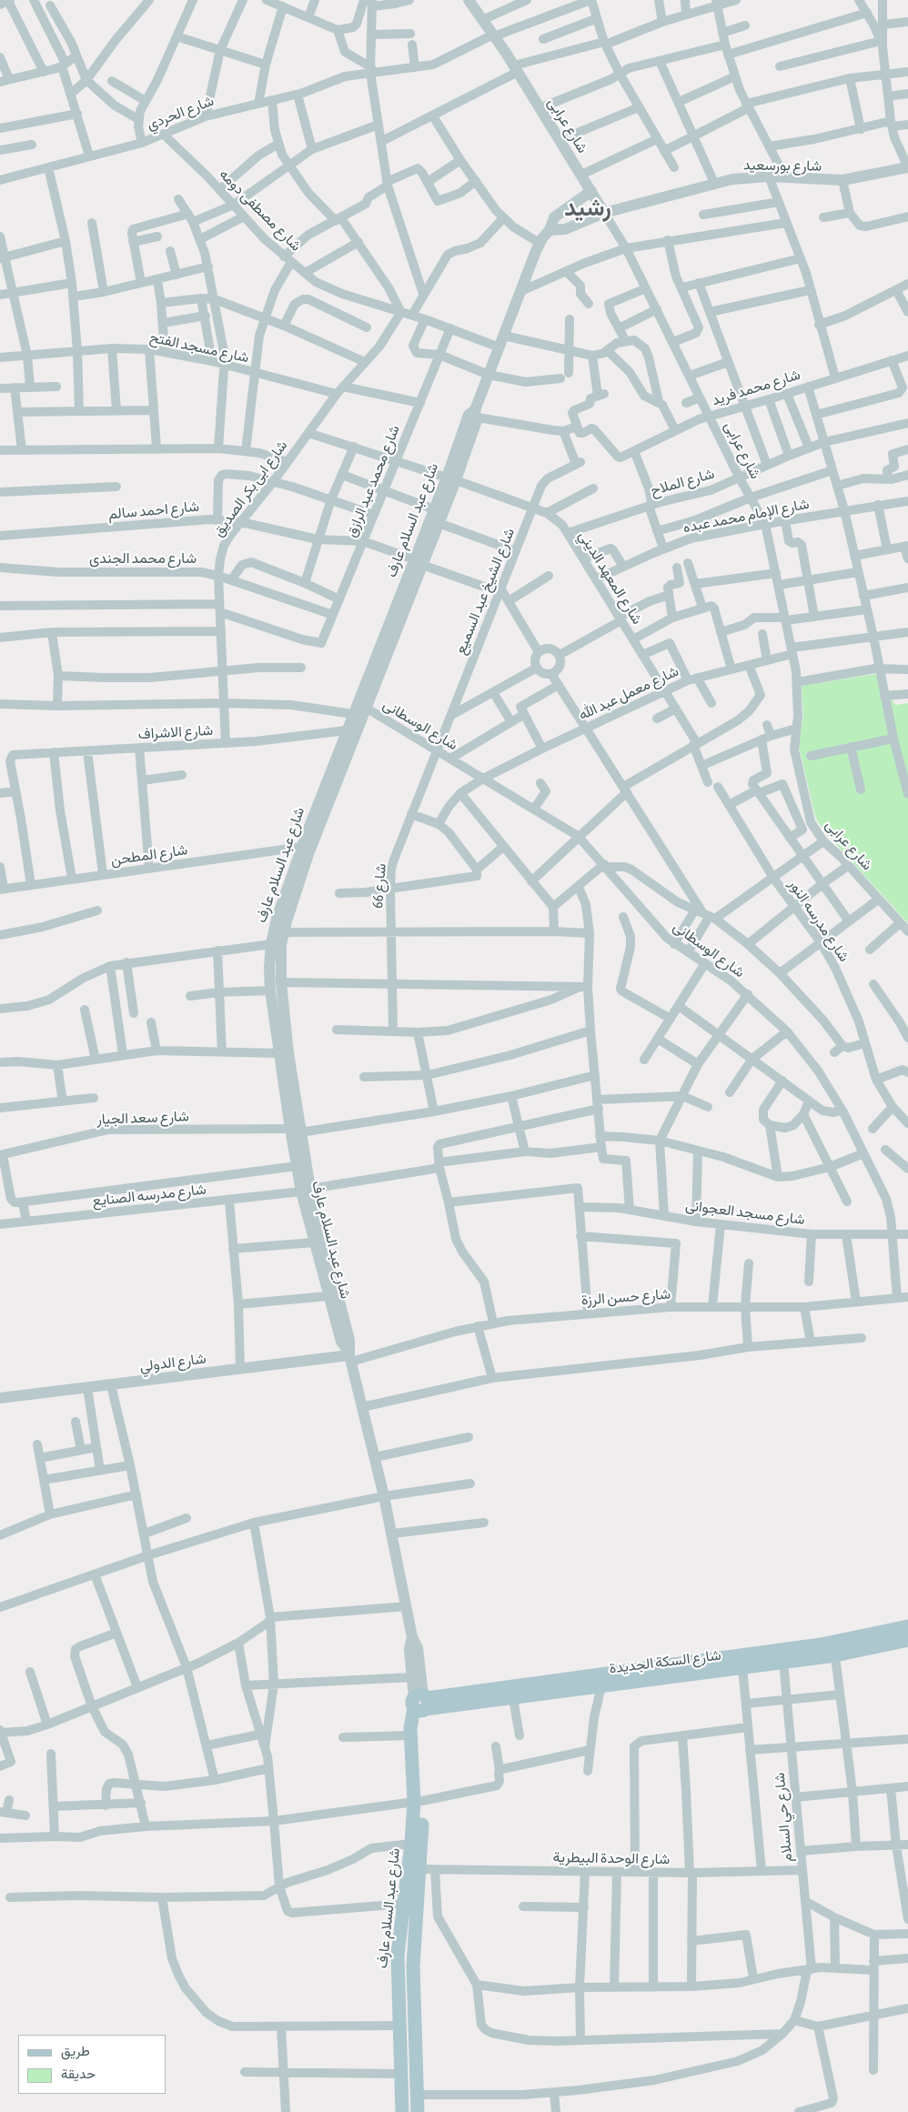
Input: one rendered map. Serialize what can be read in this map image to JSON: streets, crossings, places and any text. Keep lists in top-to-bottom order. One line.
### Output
{"streets":{"main road":["شارع عبد السلام عارف","شارع السكة الجديدة"],"street":["شارع الحردي","شارع عرابى","شارع بورسعيد","شارع مصطفى دومه","شارع مسجد الفتح","شارع محمد فريد","شارع محمد عبد الرازق","شارع الملاح","شارع ابى بكر الصديق","شارع احمد سالم","شارع الإمام محمد عبده","شارع محمد الجندى","شارع المعهد الديني","شارع الشيخ عبد السميع","شارع معمل عبد الله","شارع الوسطانى","شارع الاشراف","شارع المطحن","شارع 66","شارع مدرسه النور","شارع سعد الجيار","شارع مدرسه الصنايع","شارع مسجد العجوانى","شارع حسن الرزة","شارع الدولي","شارع حي السلام","شارع الوحدة البيطرية"]},"crossings":[["شارع الحردي","شارع عرابى"],["شارع الحردي","شارع مصطفى دومه"],["شارع عرابى","شارع بورسعيد"],["شارع عرابى","شارع محمد فريد"],["شارع عرابى","شارع الملاح"],["شارع عرابى","شارع الإمام محمد عبده"],["شارع عرابى","شارع عبد السلام عارف"],["شارع عرابى","شارع معمل عبد الله"],["شارع مصطفى دومه","شارع محمد عبد الرازق"],["شارع مصطفى دومه","شارع ابى بكر الصديق"],["شارع مصطفى دومه","شارع عبد السلام عارف"],["شارع مسجد الفتح","شارع محمد عبد الرازق"],["شارع مسجد الفتح","شارع ابى بكر الصديق"],["شارع محمد عبد الرازق","شارع ابى بكر الصديق"],["شارع محمد عبد الرازق","شارع احمد سالم"],["شارع محمد عبد الرازق","شارع محمد الجندى"],["شارع محمد عبد الرازق","شارع المعهد الديني"],["شارع الملاح","شارع المعهد الديني"],["شارع ابى بكر الصديق","شارع احمد سالم"],["شارع ابى بكر الصديق","شارع محمد الجندى"],["شارع ابى بكر الصديق","شارع المعهد الديني"],["شارع ابى بكر الصديق","شارع الاشراف"],["شارع احمد سالم","شارع عبد السلام عارف"],["شارع احمد سالم","شارع الشيخ عبد السميع"],["شارع الإمام محمد عبده","شارع المعهد الديني"],["شارع عبد السلام عارف","شارع المعهد الديني"],["شارع عبد السلام عارف","شارع الوسطانى"],["شارع عبد السلام عارف","شارع الاشراف"],["شارع عبد السلام عارف","شارع المطحن"],["شارع عبد السلام عارف","شارع سعد الجيار"],["شارع عبد السلام عارف","شارع مدرسه الصنايع"],["شارع عبد السلام عارف","شارع حسن الرزة"],["شارع عبد السلام عارف","شارع الدولي"],["شارع عبد السلام عارف","شارع السكة الجديدة"],["شارع عبد السلام عارف","شارع الوحدة البيطرية"],["شارع المعهد الديني","شارع الشيخ عبد السميع"],["شارع المعهد الديني","شارع معمل عبد الله"],["شارع الشيخ عبد السميع","شارع الوسطانى"],["شارع الشيخ عبد السميع","شارع 66"],["شارع معمل عبد الله","شارع الوسطانى"],["شارع الوسطانى","شارع 66"],["شارع الوسطانى","شارع مسجد العجوانى"],["شارع الوسطانى","شارع حسن الرزة"],["شارع حسن الرزة","شارع الدولي"],["شارع السكة الجديدة","شارع حي السلام"],["شارع حي السلام","شارع الوحدة البيطرية"]],"districts":["رشيد"],"legend":["طريق","حديقة"]}
